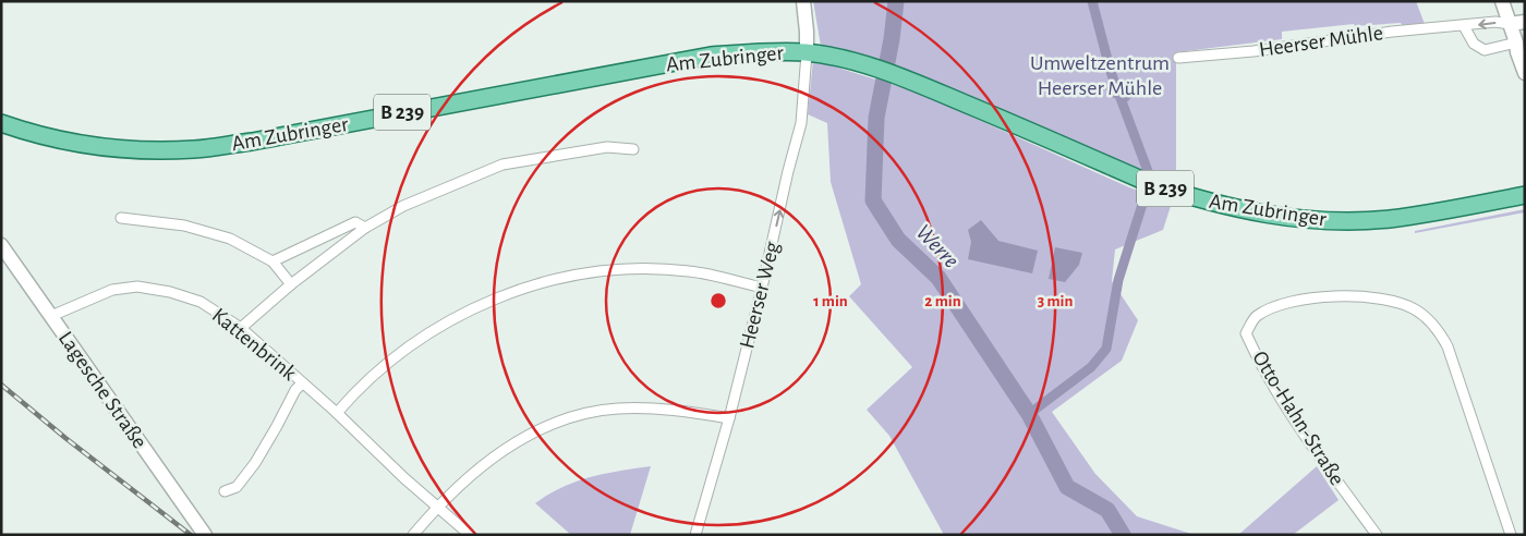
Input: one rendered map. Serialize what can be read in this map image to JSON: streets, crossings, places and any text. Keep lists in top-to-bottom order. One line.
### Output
{"streets":{"main road":["Am Zubringer","B 239"],"street":["Heerser Mühle","Heerser Weg","Kattenbrink","Lagesche Straße","Otto-Hahn-Straße"]},"crossings":[["Am Zubringer","Heerser Weg"],["Kattenbrink","Lagesche Straße"]],"one_way":["Heerser Weg"],"water":["Werre"],"parks":["Umweltzentrum Heerser Mühle"],"rings":["1 min","2 min","3 min"]}
